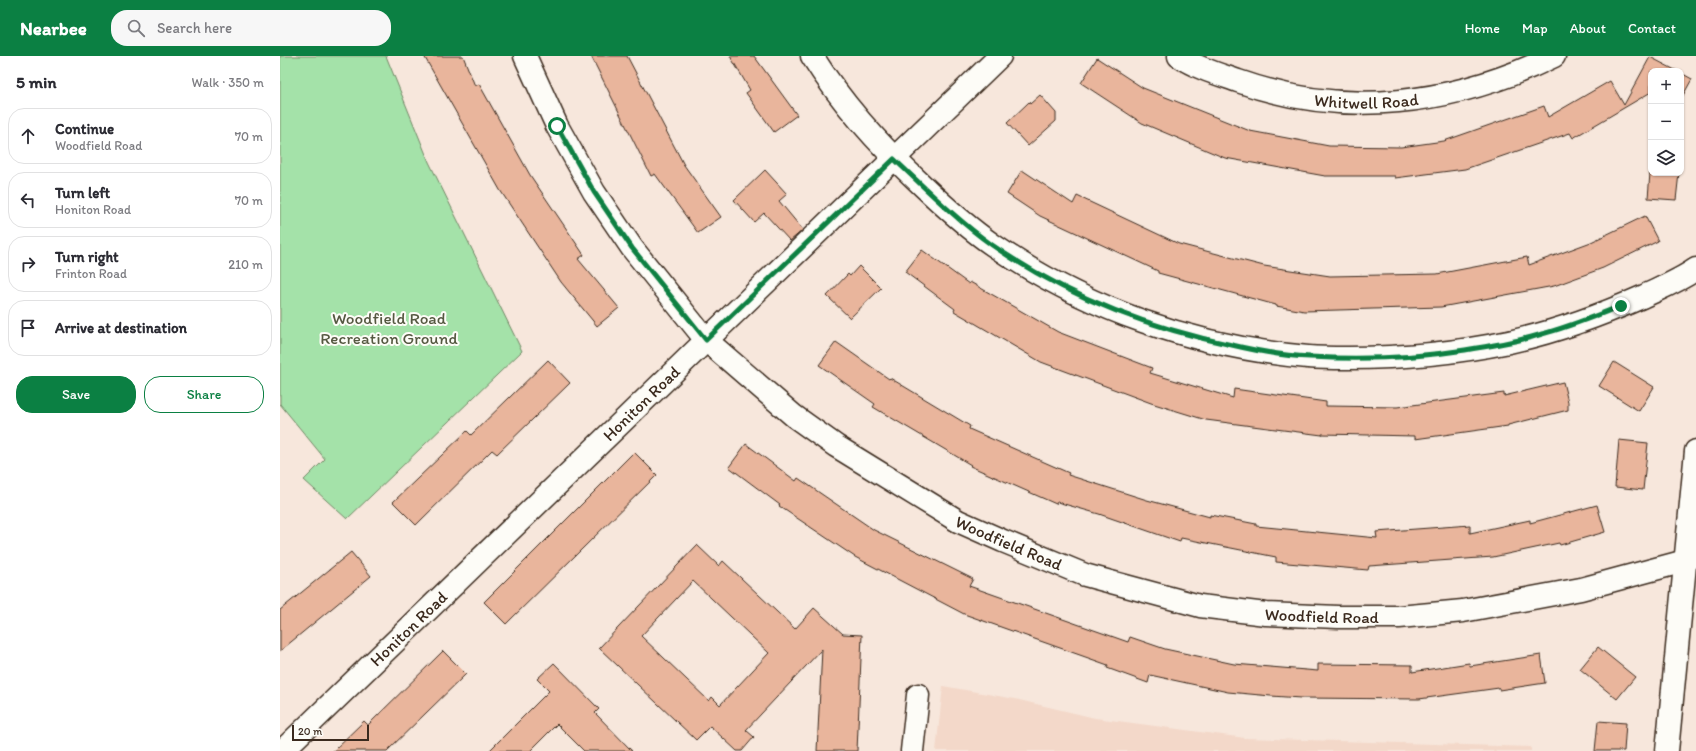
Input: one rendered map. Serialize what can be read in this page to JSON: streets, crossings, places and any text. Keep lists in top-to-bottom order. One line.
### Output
{"streets":{"street":["Whitwell Road","Honiton Road","Woodfield Road"]},"crossings":[["Honiton Road","Woodfield Road"]],"parks":["Woodfield Road Recreation Ground"],"scale_bar":"20 m","page":{"header":"Nearbee","search":"Search here","nav":["Home","Map","About","Contact"],"heading":["5 min","Walk · 350 m"],"map_buttons":["+","−"],"list":[["Continue","Woodfield Road","70 m"],["Turn left","Honiton Road","70 m"],["Turn right","Frinton Road","210 m"],"Arrive at destination"],"buttons":["Save","Share"],"scale":"20 m"}}
